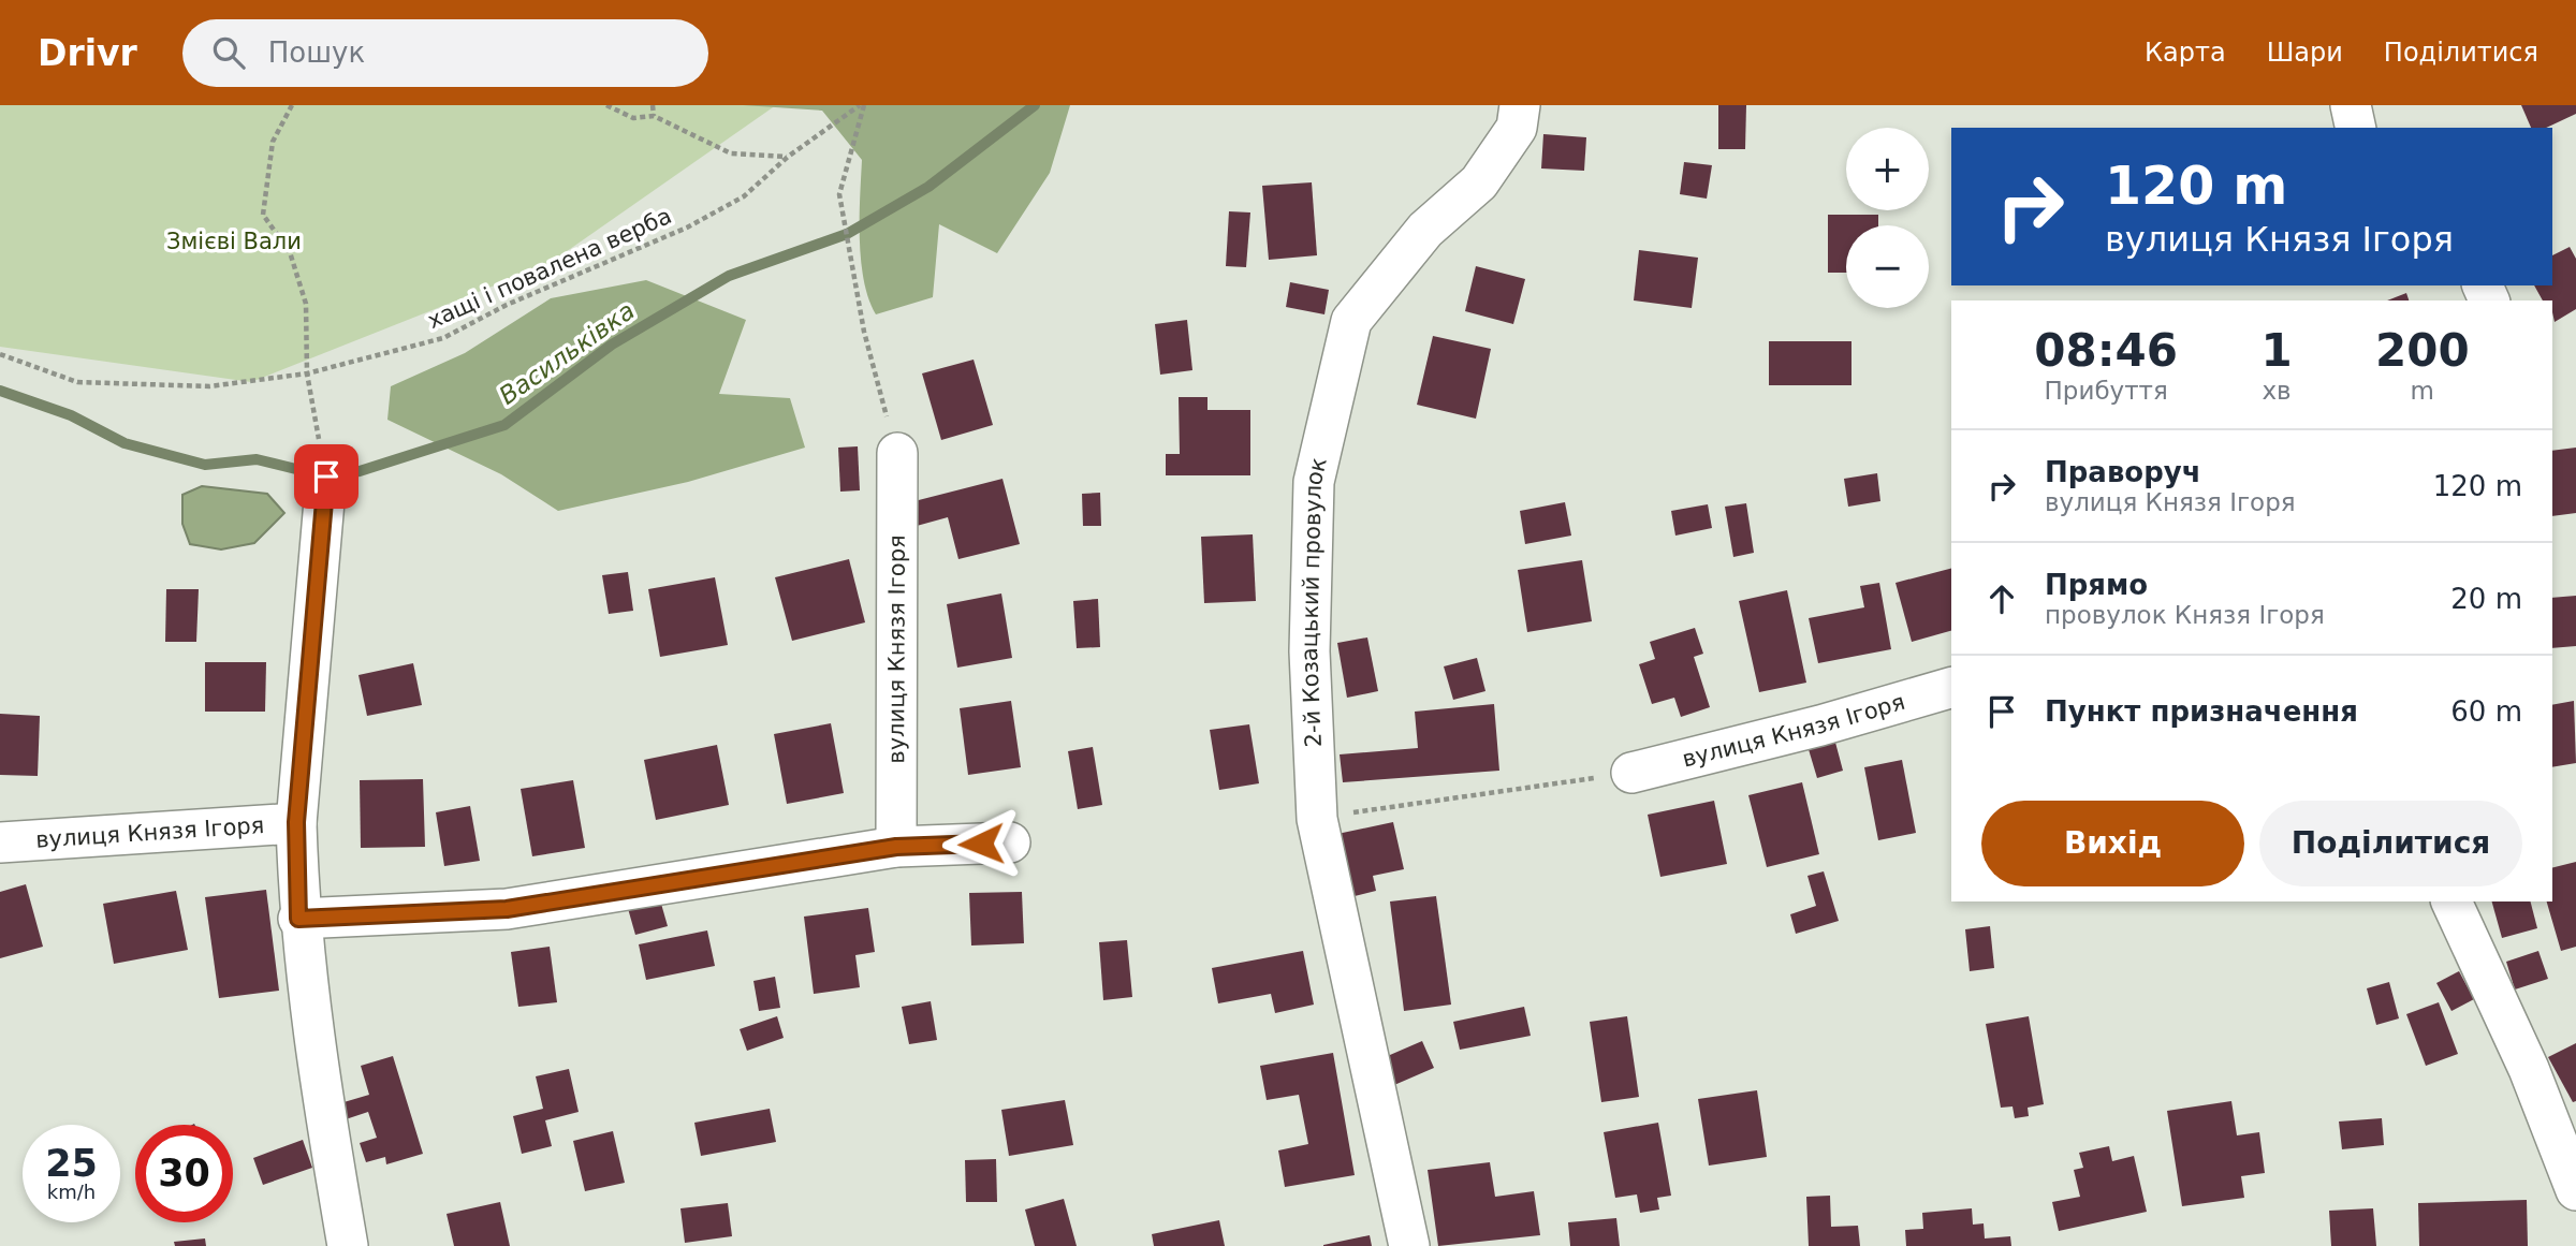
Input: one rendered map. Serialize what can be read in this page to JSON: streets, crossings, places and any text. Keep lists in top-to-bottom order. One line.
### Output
{"streets":{"street":["2-й Козацький провулок","вулиця Князя Ігоря"],"path":["хащі і повалена верба"]},"water":["Васильківка"],"parks":["Змієві Вали"],"page":{"header":"Drivr","search":"Пошук","nav":["Карта","Шари","Поділитися"],"map_buttons":["+","−"],"turn":["120 m","вулиця Князя Ігоря"],"eta":["08:46","Прибуття","1","хв","200","m"],"list":[{"name":"Праворуч","note":"вулиця Князя Ігоря","value":"120 m"},{"name":"Прямо","note":"провулок Князя Ігоря","value":"20 m"},{"name":"Пункт призначення","value":"60 m"}],"buttons":["Вихід","Поділитися"],"speed":"25 km/h","limit":"30"}}
